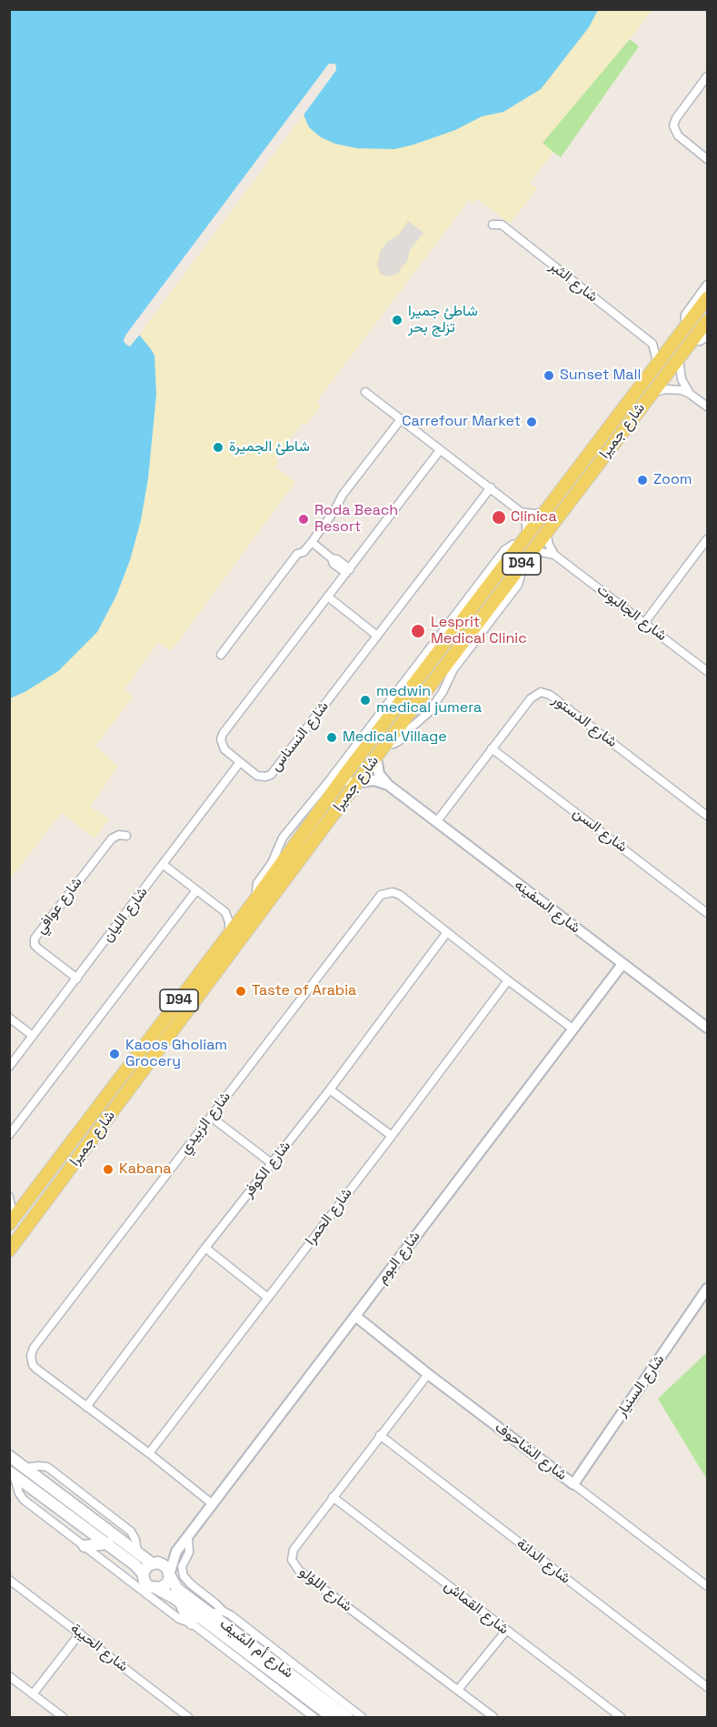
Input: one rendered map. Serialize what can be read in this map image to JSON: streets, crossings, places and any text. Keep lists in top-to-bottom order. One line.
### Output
{"streets":{"main road":["شارع جميرا","D94","شارع أم الشيف"],"street":["شارع الثبر","شارع الجالبوت","شارع الدستور","شارع النسناس","شارع السن","شارع عوافي","شارع السفينه","شارع الليان","شارع الزبيدي","شارع الكوفر","شارع الحمرا","شارع البوم","شارع السنيار","شارع الشاحوف","شارع الدانة","شارع اللؤلو","شارع القماش","شارع الحيبة"]},"crossings":[["شارع جميرا","شارع الجالبوت"],["شارع جميرا","شارع السفينه"],["شارع الدستور","شارع السن"],["شارع الدستور","شارع السفينه"],["شارع النسناس","شارع الليان"],["شارع عوافي","شارع الليان"],["شارع السفينه","شارع البوم"],["شارع الزبيدي","شارع الكوفر"],["شارع الزبيدي","شارع الحمرا"],["شارع الزبيدي","شارع البوم"],["شارع البوم","شارع الشاحوف"],["شارع البوم","شارع أم الشيف"],["شارع السنيار","شارع الشاحوف"],["شارع الشاحوف","شارع اللؤلو"],["شارع الدانة","شارع اللؤلو"],["شارع اللؤلو","شارع القماش"]],"places":["شاطئ جميرا تزلج بحر","Sunset Mall","Carrefour Market","شاطئ الجميرة","Zoom","Clinica","Roda Beach Resort","Lesprit Medical Clinic","medwin medical jumera","Medical Village","Taste of Arabia","Kaoos Gholiam Grocery","Kabana"]}
